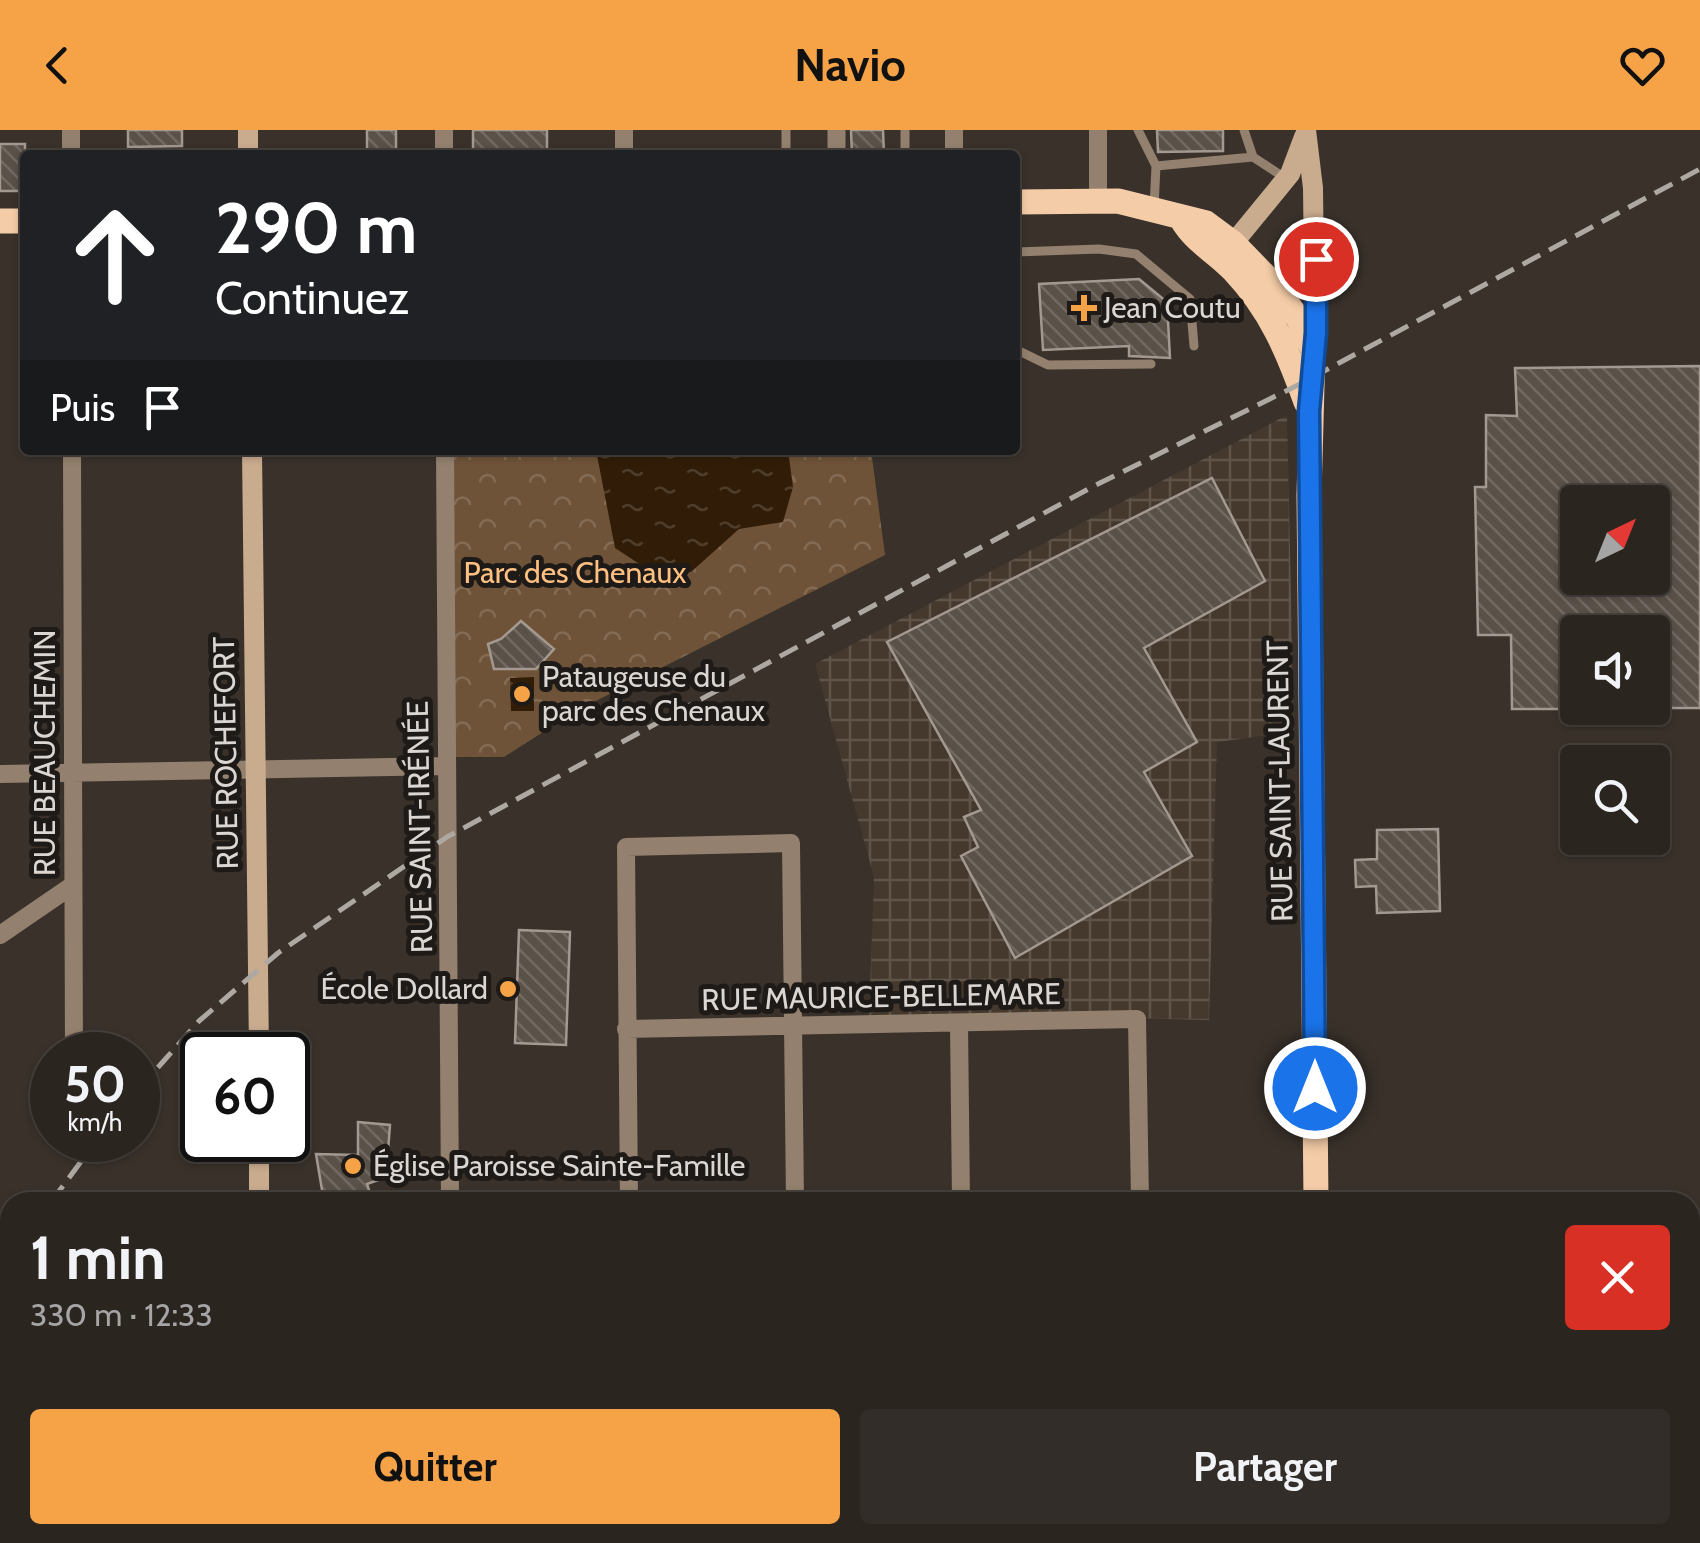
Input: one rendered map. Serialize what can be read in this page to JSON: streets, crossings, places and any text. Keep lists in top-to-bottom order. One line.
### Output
{"streets":{"main road":["RUE SAINT-LAURENT"],"street":["RUE BEAUCHEMIN","RUE ROCHEFORT","RUE SAINT-IRÉNÉE","RUE MAURICE-BELLEMARE"]},"parks":["Parc des Chenaux"],"places":{"health":["Jean Coutu"],"other":["Pataugeuse du parc des Chenaux","École Dollard","Église Paroisse Sainte-Famille"]},"north":"top right","page":{"header":"Navio","turn":["290 m","Continuez"],"then":"Puis","speed":"50 km/h","limit":"60","heading":["1 min","330 m · 12:33"],"buttons":["Quitter","Partager"]}}
